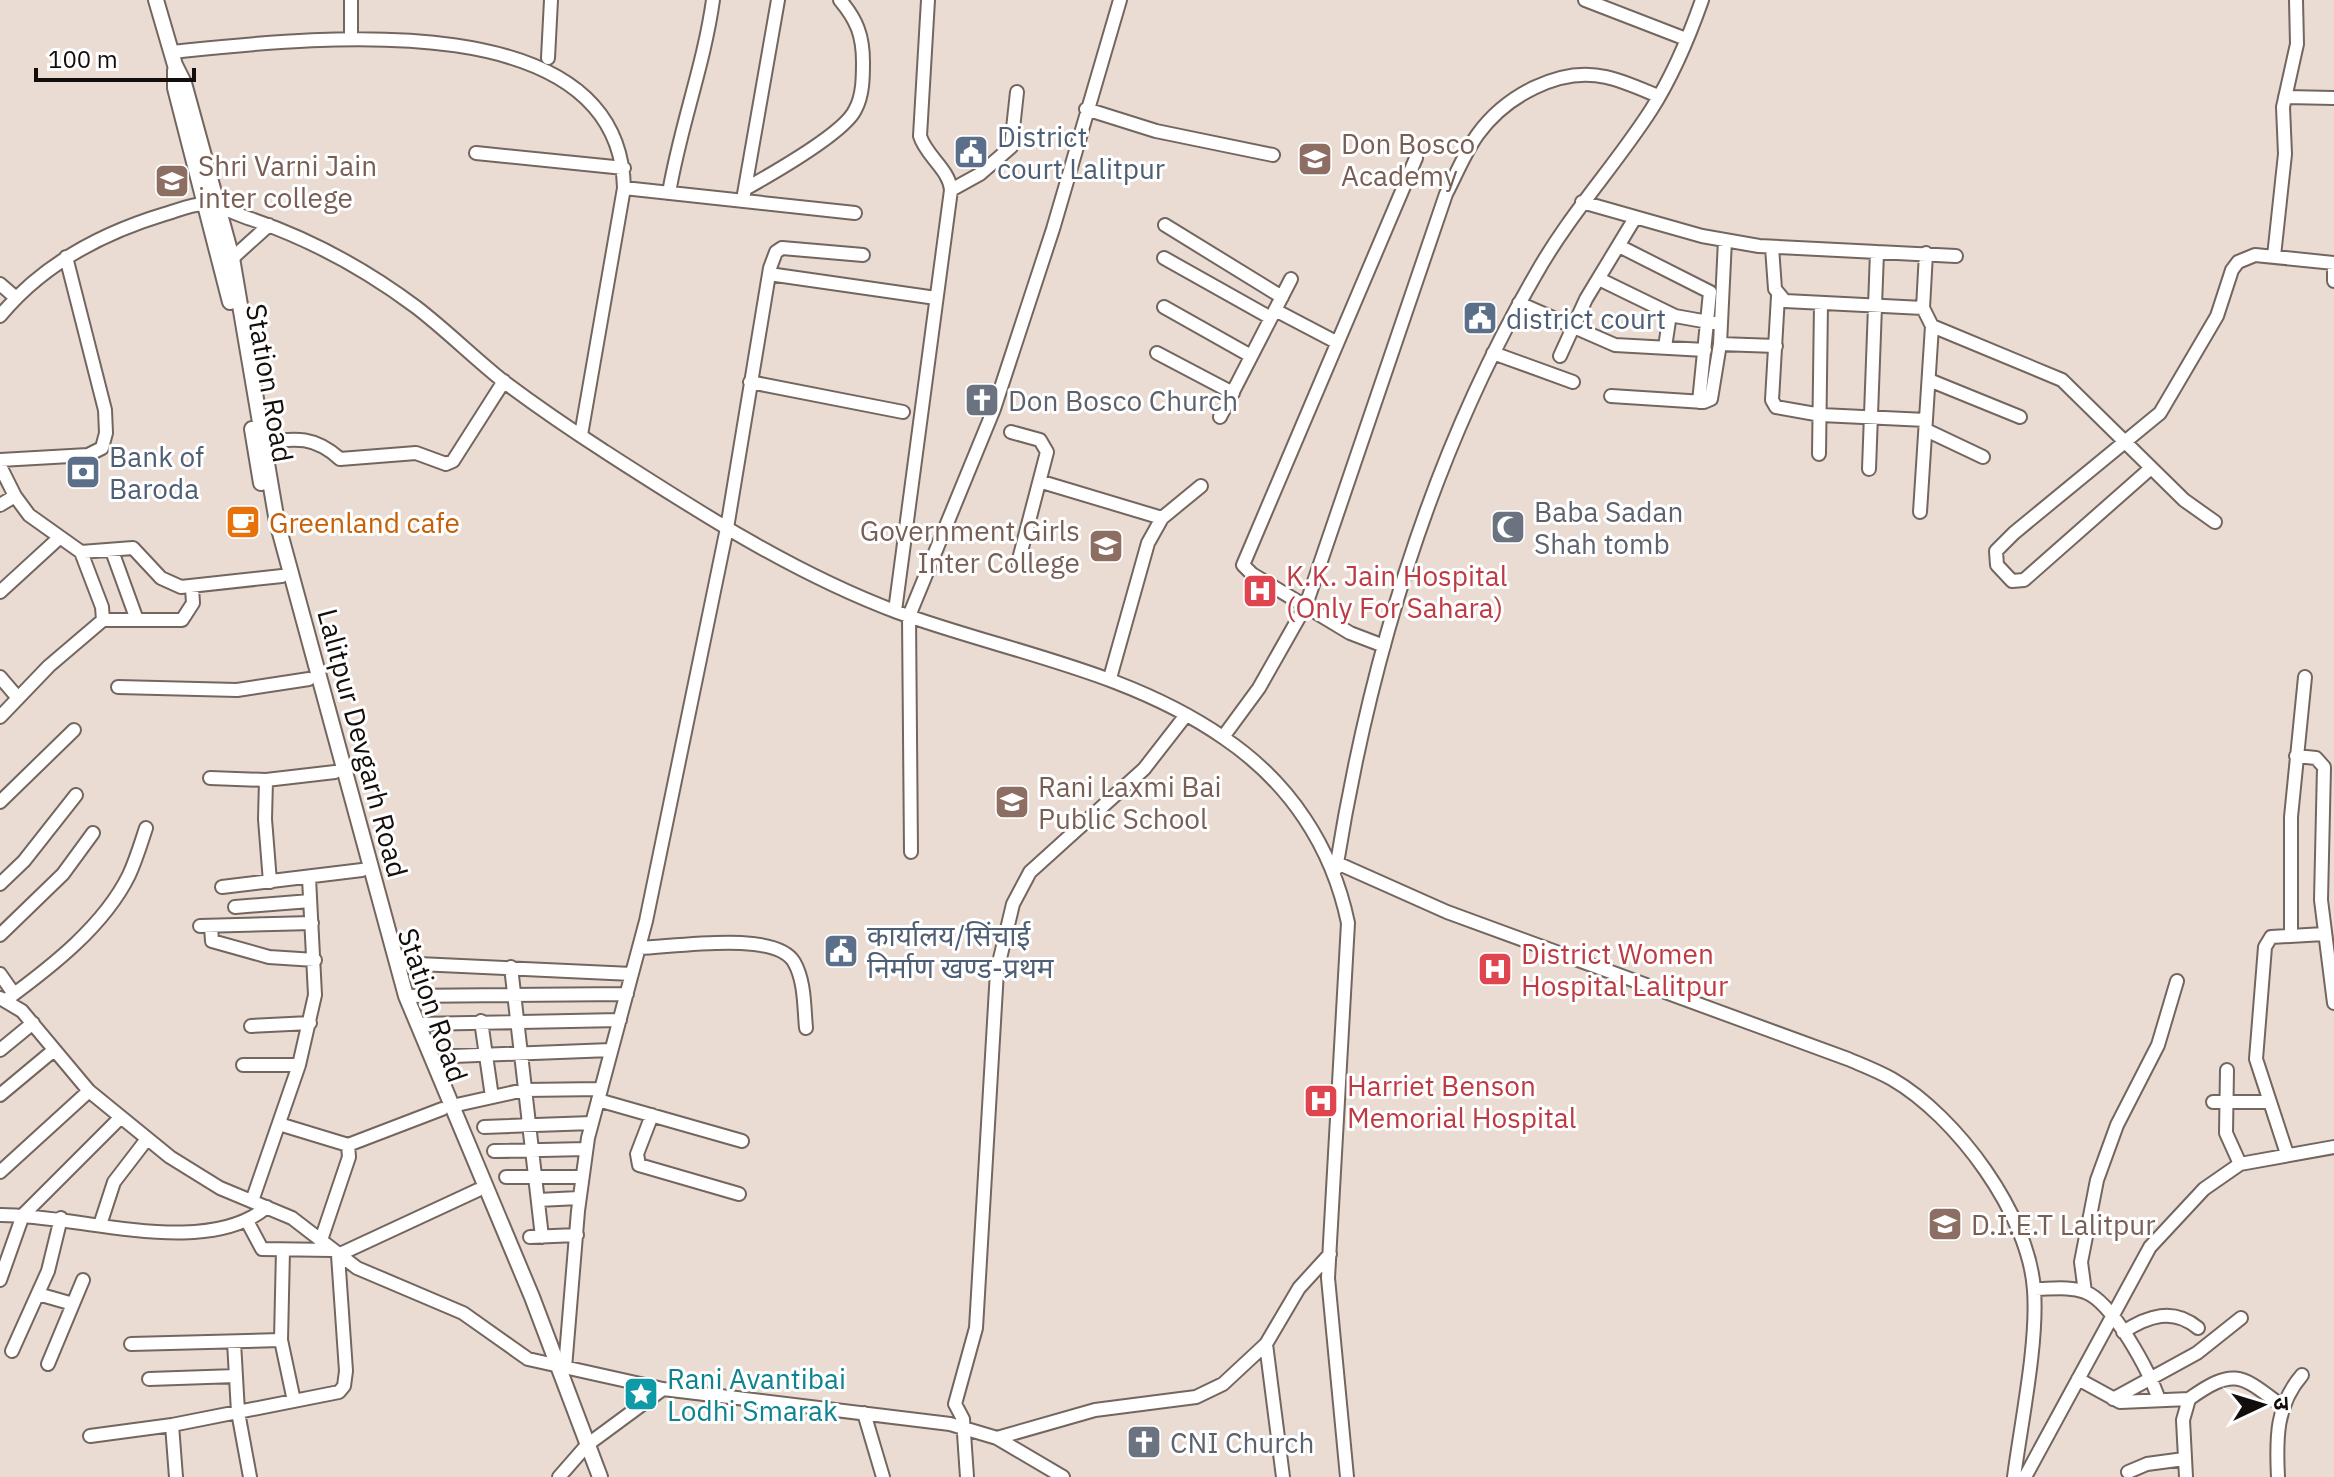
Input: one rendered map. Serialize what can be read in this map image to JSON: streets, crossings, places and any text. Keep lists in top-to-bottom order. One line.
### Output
{"streets":{"main road":["Station Road","Lalitpur Devgarh Road"]},"crossings":[["Station Road","Lalitpur Devgarh Road"]],"places":{"public building":["District court Lalitpur","district court","कार्यालय/सिंचाई निर्माण खण्ड-प्रथम"],"school or university":["Don Bosco Academy","Shri Varni Jain inter college","Government Girls Inter College","Rani Laxmi Bai Public School","D.I.E.T Lalitpur"],"church":["Don Bosco Church","CNI Church"],"bank":["Bank of Baroda"],"cafe":["Greenland cafe"],"mosque":["Baba Sadan Shah tomb"],"hospital":["K.K. Jain Hospital (Only For Sahara)","District Women Hospital Lalitpur","Harriet Benson Memorial Hospital"],"place":["Rani Avantibai Lodhi Smarak"]},"scale_bar":"100 m","north":"right"}
